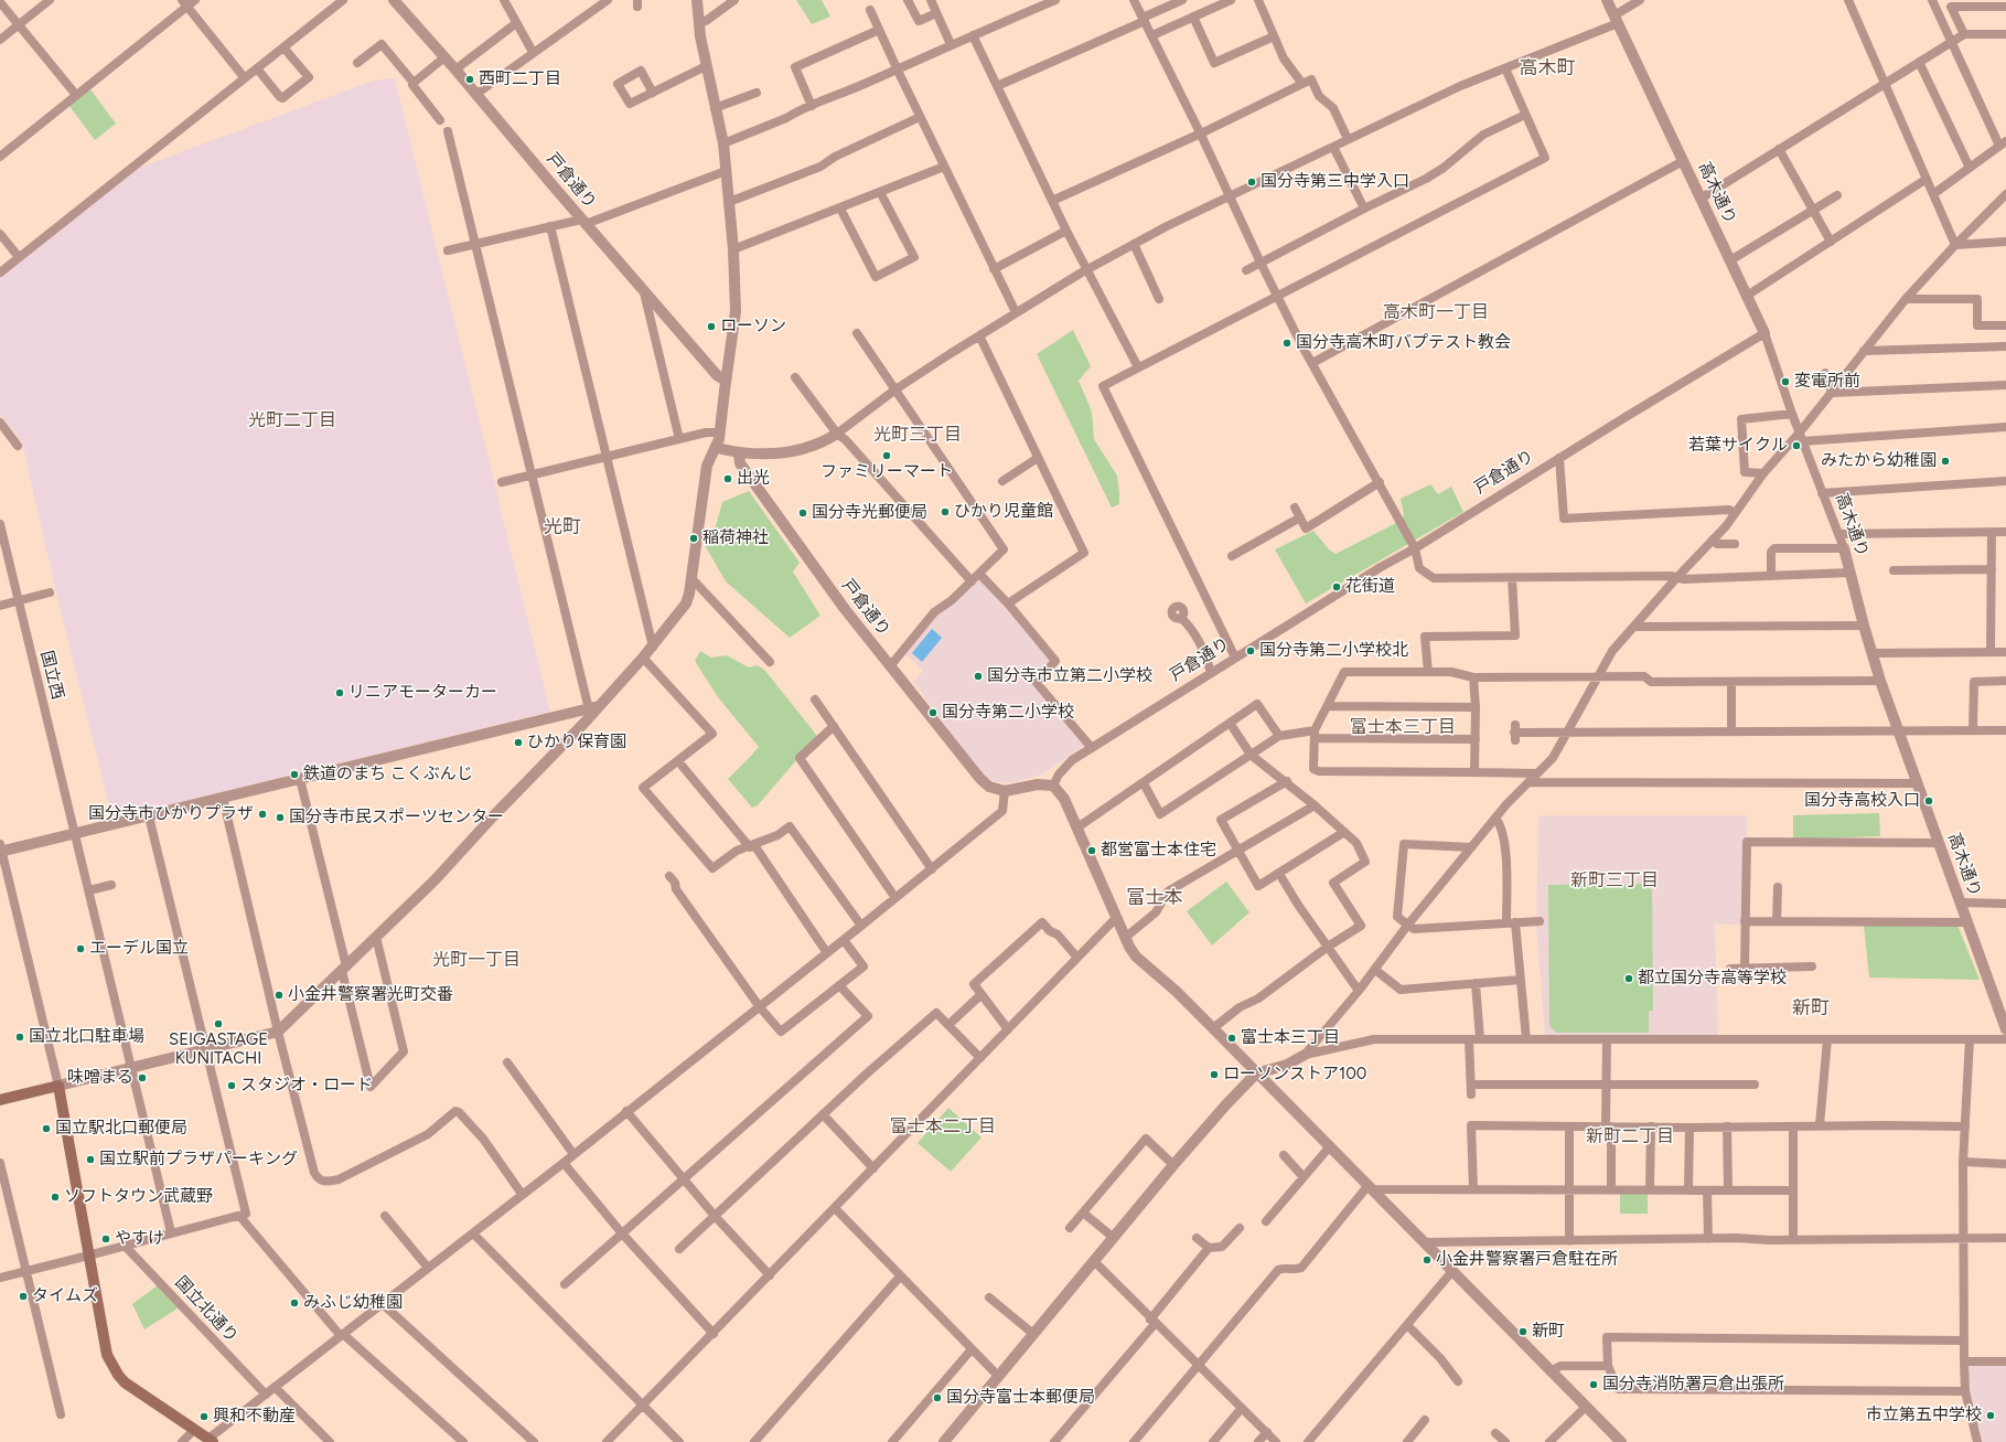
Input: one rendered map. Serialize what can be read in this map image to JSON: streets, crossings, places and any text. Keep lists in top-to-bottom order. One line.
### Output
{"streets":{"street":["戸倉通り","高木通り","国立西","国立北通り"]},"crossings":[["戸倉通り","高木通り"]],"districts":["高木町","高木町一丁目","光町二丁目","光町三丁目","光町","富士本三丁目","新町三丁目","富士本","光町一丁目","新町","富士本二丁目","新町二丁目"],"places":["西町二丁目","国分寺第三中学入口","ローソン","国分寺高木町バプテスト教会","変電所前","若葉サイクル","ファミリーマート","みたから幼稚園","出光","ひかり児童館","国分寺光郵便局","稲荷神社","花街道","国分寺第二小学校北","国分寺市立第二小学校","リニアモーターカー","国分寺第二小学校","ひかり保育園","鉄道のまち こくぶんじ","国分寺高校入口","国分寺市ひかりプラザ","国分寺市民スポーツセンター","都営富士本住宅","エーデル国立","都立国分寺高等学校","小金井警察署光町交番","SEIGASTAGE KUNITACHI","国立北口駐車場","富士本三丁目","ローソンストア100","味噌まる","スタジオ・ロード","国立駅北口郵便局","国立駅前プラザパーキング","ソフトタウン武蔵野","やすけ","小金井警察署戸倉駐在所","タイムズ","みふじ幼稚園","新町","国分寺消防署戸倉出張所","国分寺富士本郵便局","市立第五中学校","興和不動産"]}
